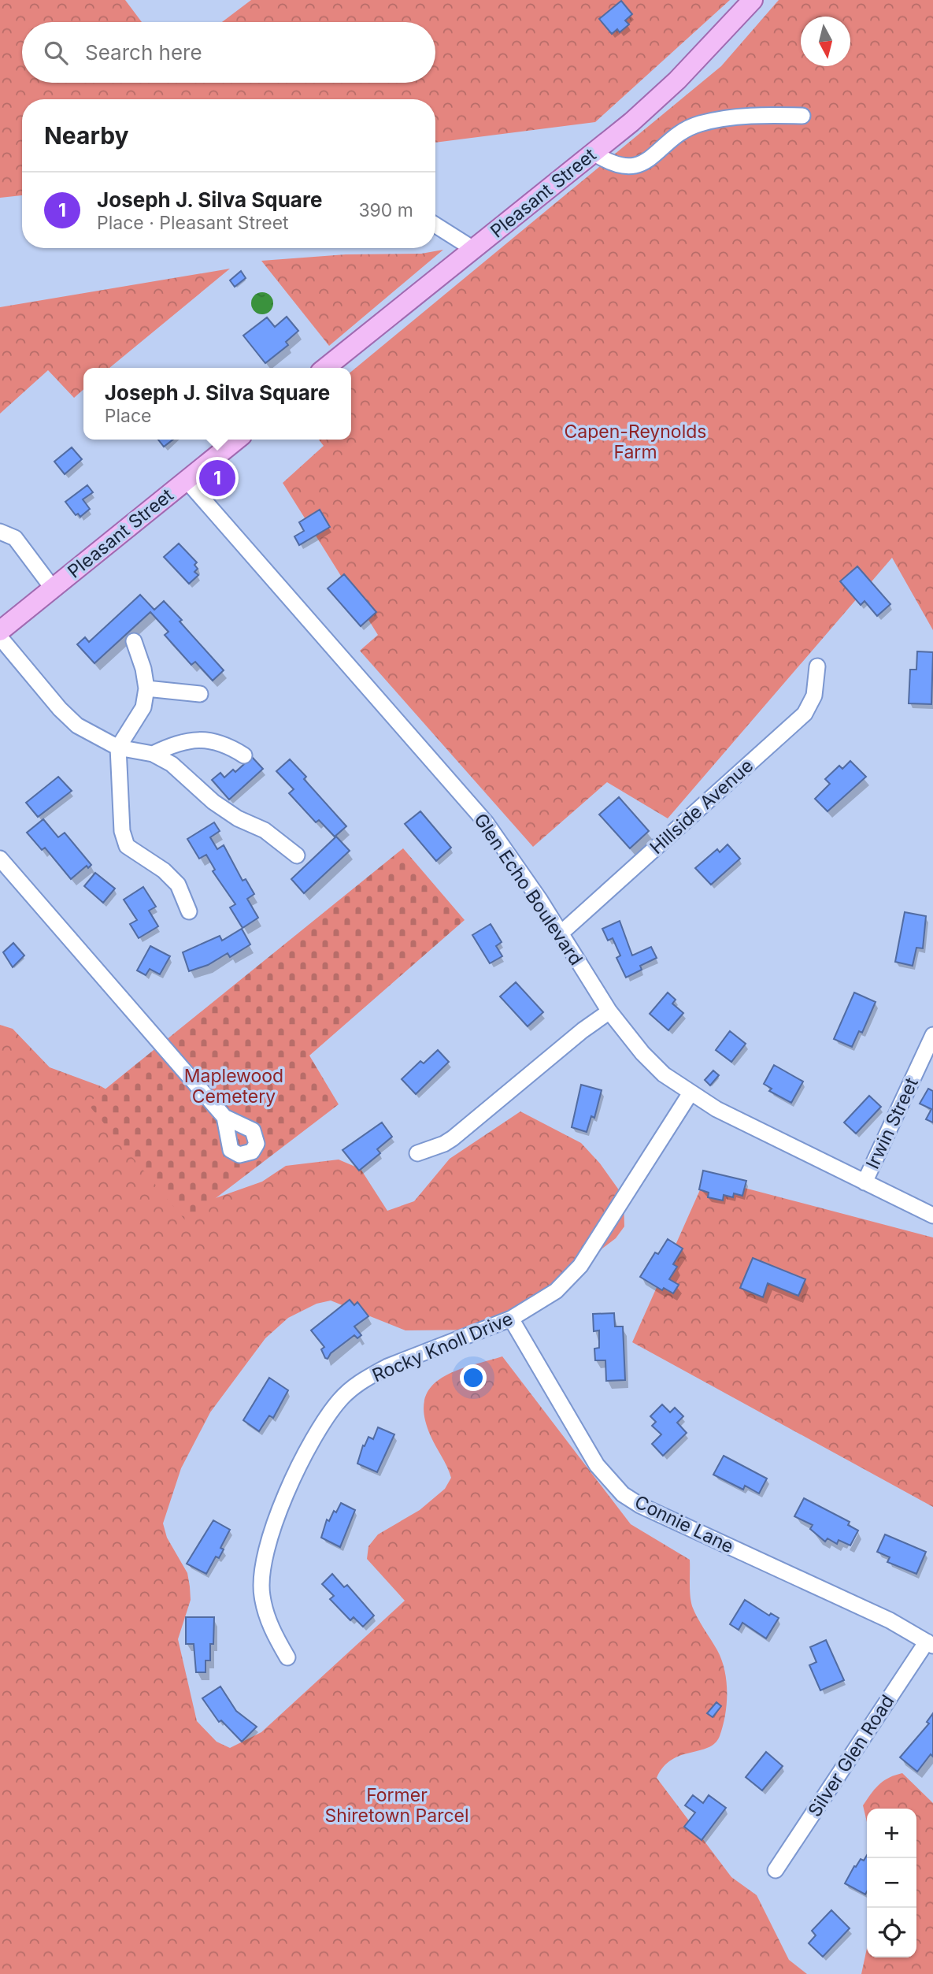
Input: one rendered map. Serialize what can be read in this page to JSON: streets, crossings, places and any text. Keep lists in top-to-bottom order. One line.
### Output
{"streets":{"main road":["Pleasant Street"],"street":["Hillside Avenue","Glen Echo Boulevard","Irwin Street","Rocky Knoll Drive","Connie Lane","Silver Glen Road"]},"crossings":[["Pleasant Street","Glen Echo Boulevard"],["Hillside Avenue","Glen Echo Boulevard"],["Glen Echo Boulevard","Irwin Street"],["Glen Echo Boulevard","Rocky Knoll Drive"],["Rocky Knoll Drive","Connie Lane"],["Connie Lane","Silver Glen Road"]],"parks":["Capen-Reynolds Farm","Maplewood Cemetery","Former Shiretown Parcel"],"north":"bottom","page":{"search":"Search here","heading":"Nearby","list":[{"mark":"1","name":"Joseph J. Silva Square","note":"Place · Pleasant Street","value":"390 m"}],"popup":["Joseph J. Silva Square","Place"],"pins":"1","map_buttons":["+","−"]}}
